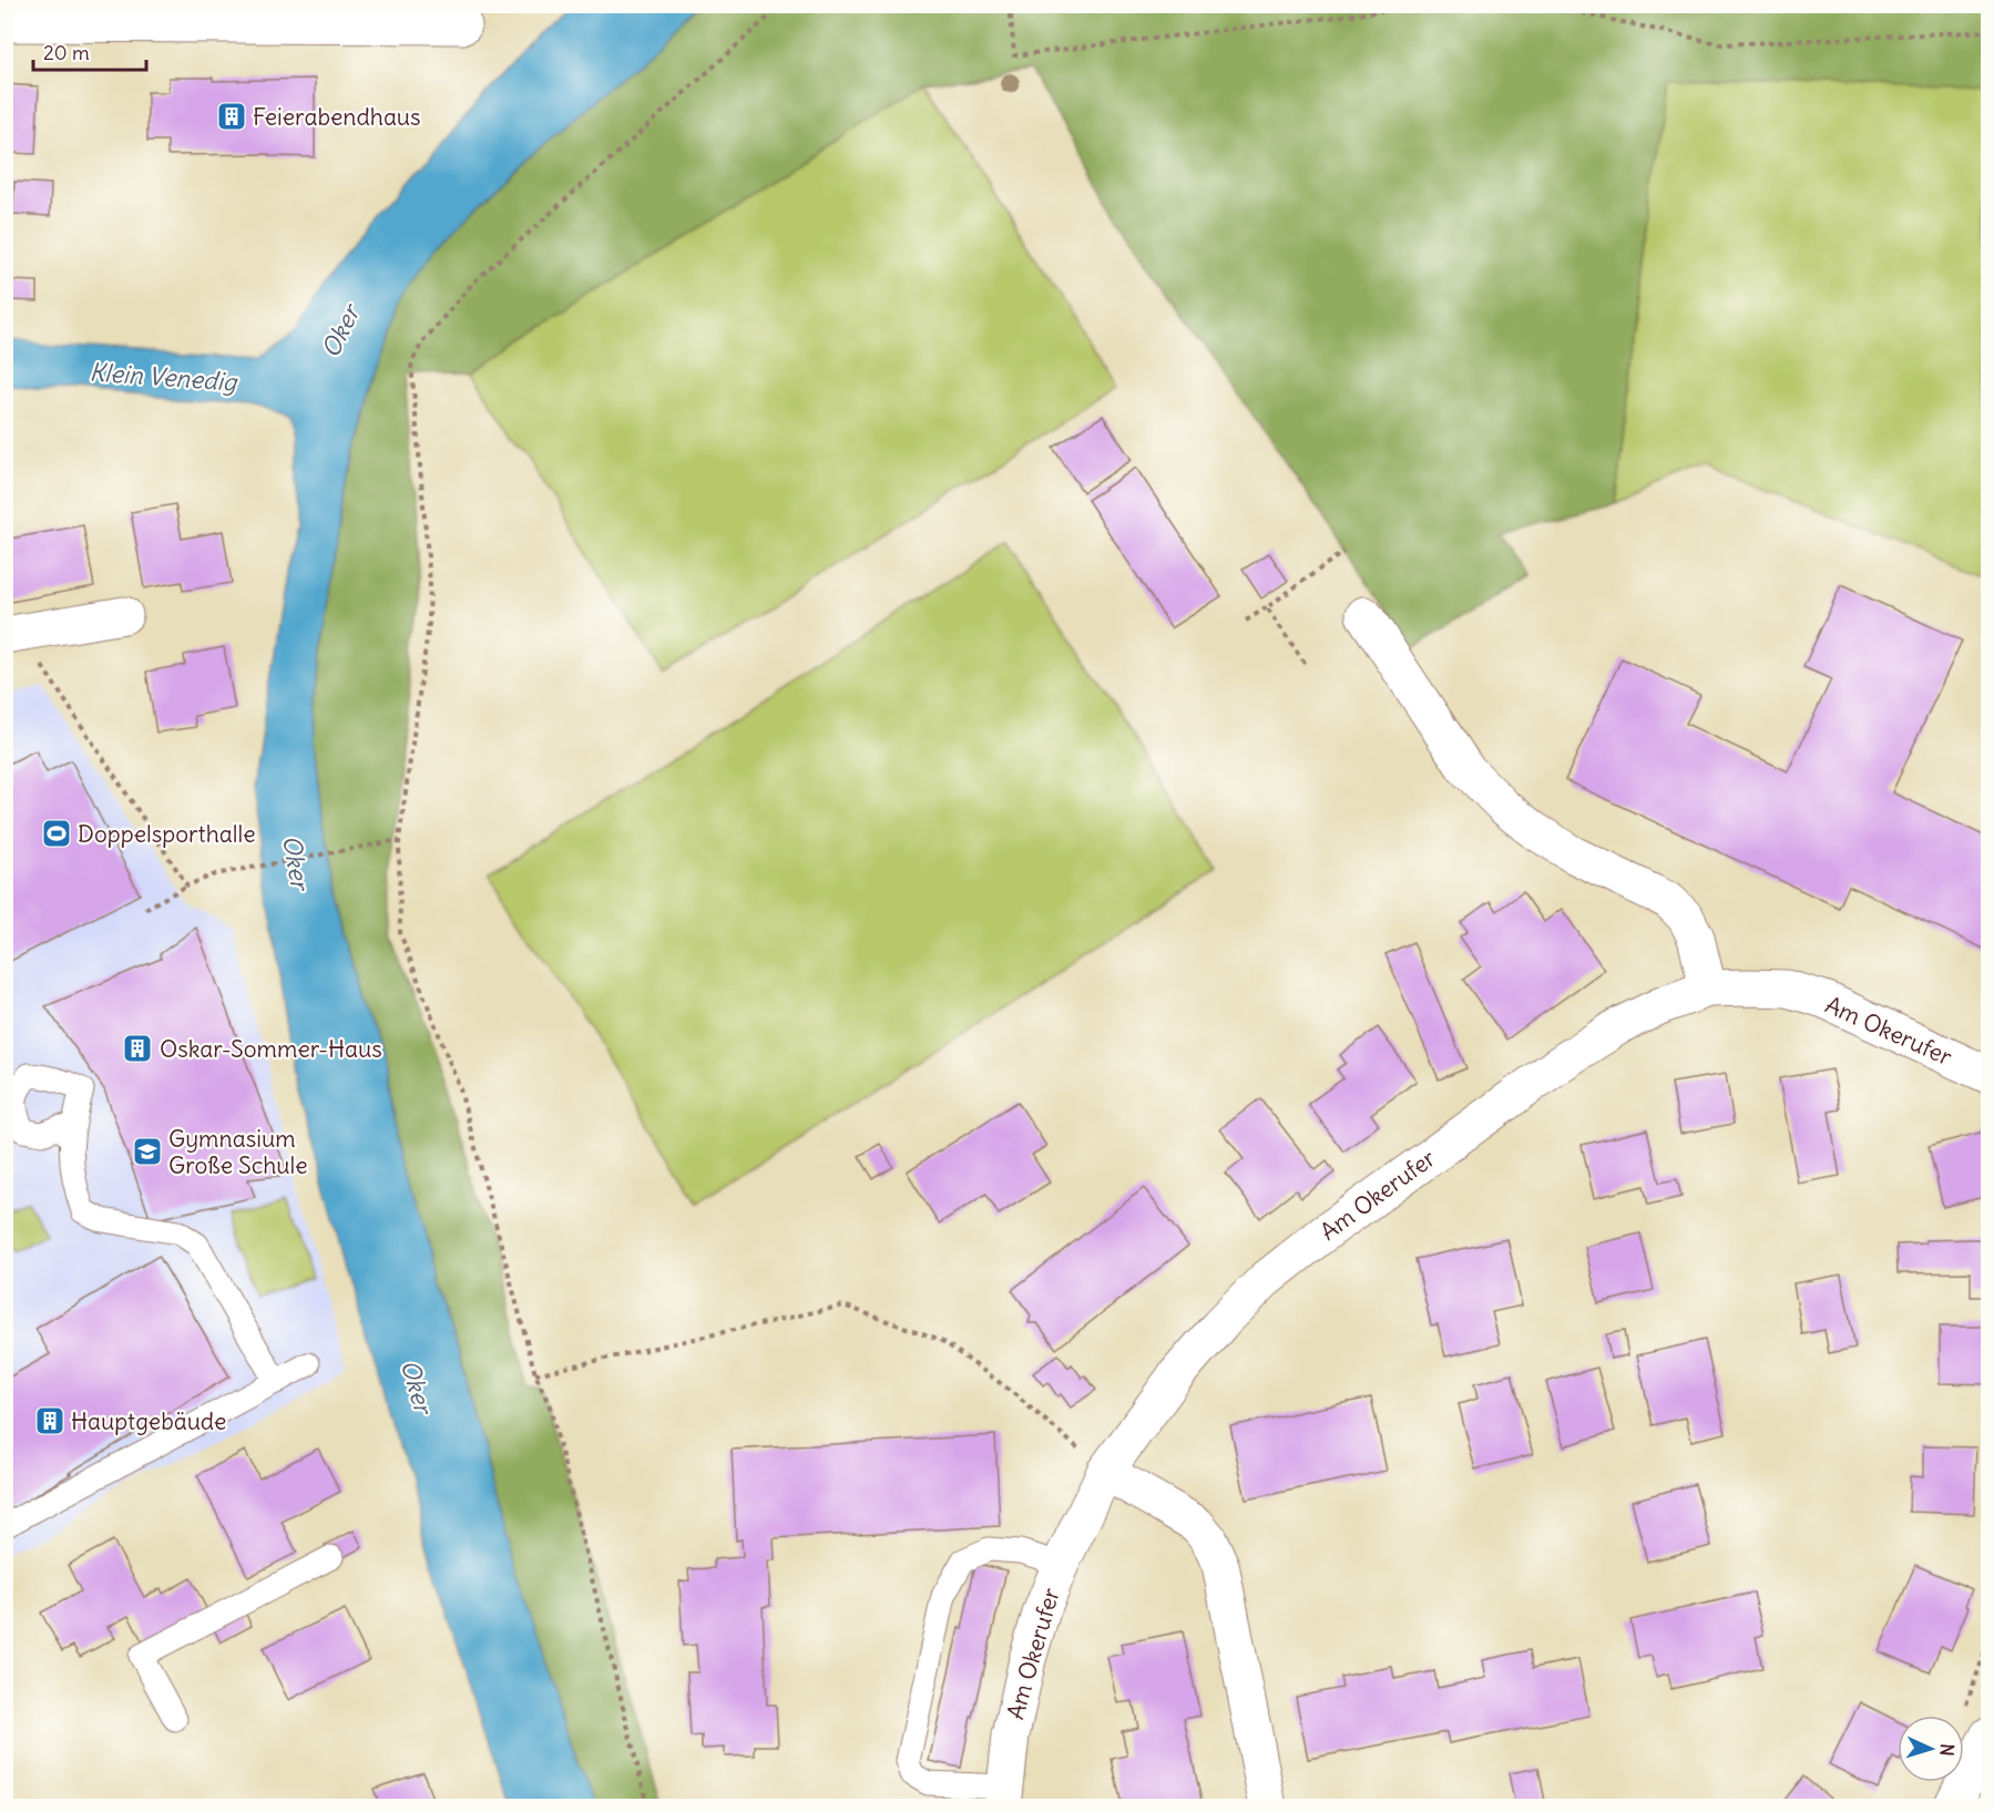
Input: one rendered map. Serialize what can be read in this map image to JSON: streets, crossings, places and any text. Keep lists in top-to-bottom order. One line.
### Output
{"streets":{"street":["Am Okerufer"]},"water":["Oker","Klein Venedig"],"places":{"building":["Feierabendhaus","Oskar-Sommer-Haus","Hauptgebäude"],"sports":["Doppelsporthalle"],"school or university":["Gymnasium Große Schule"]},"scale_bar":"20 m","north":"right"}
